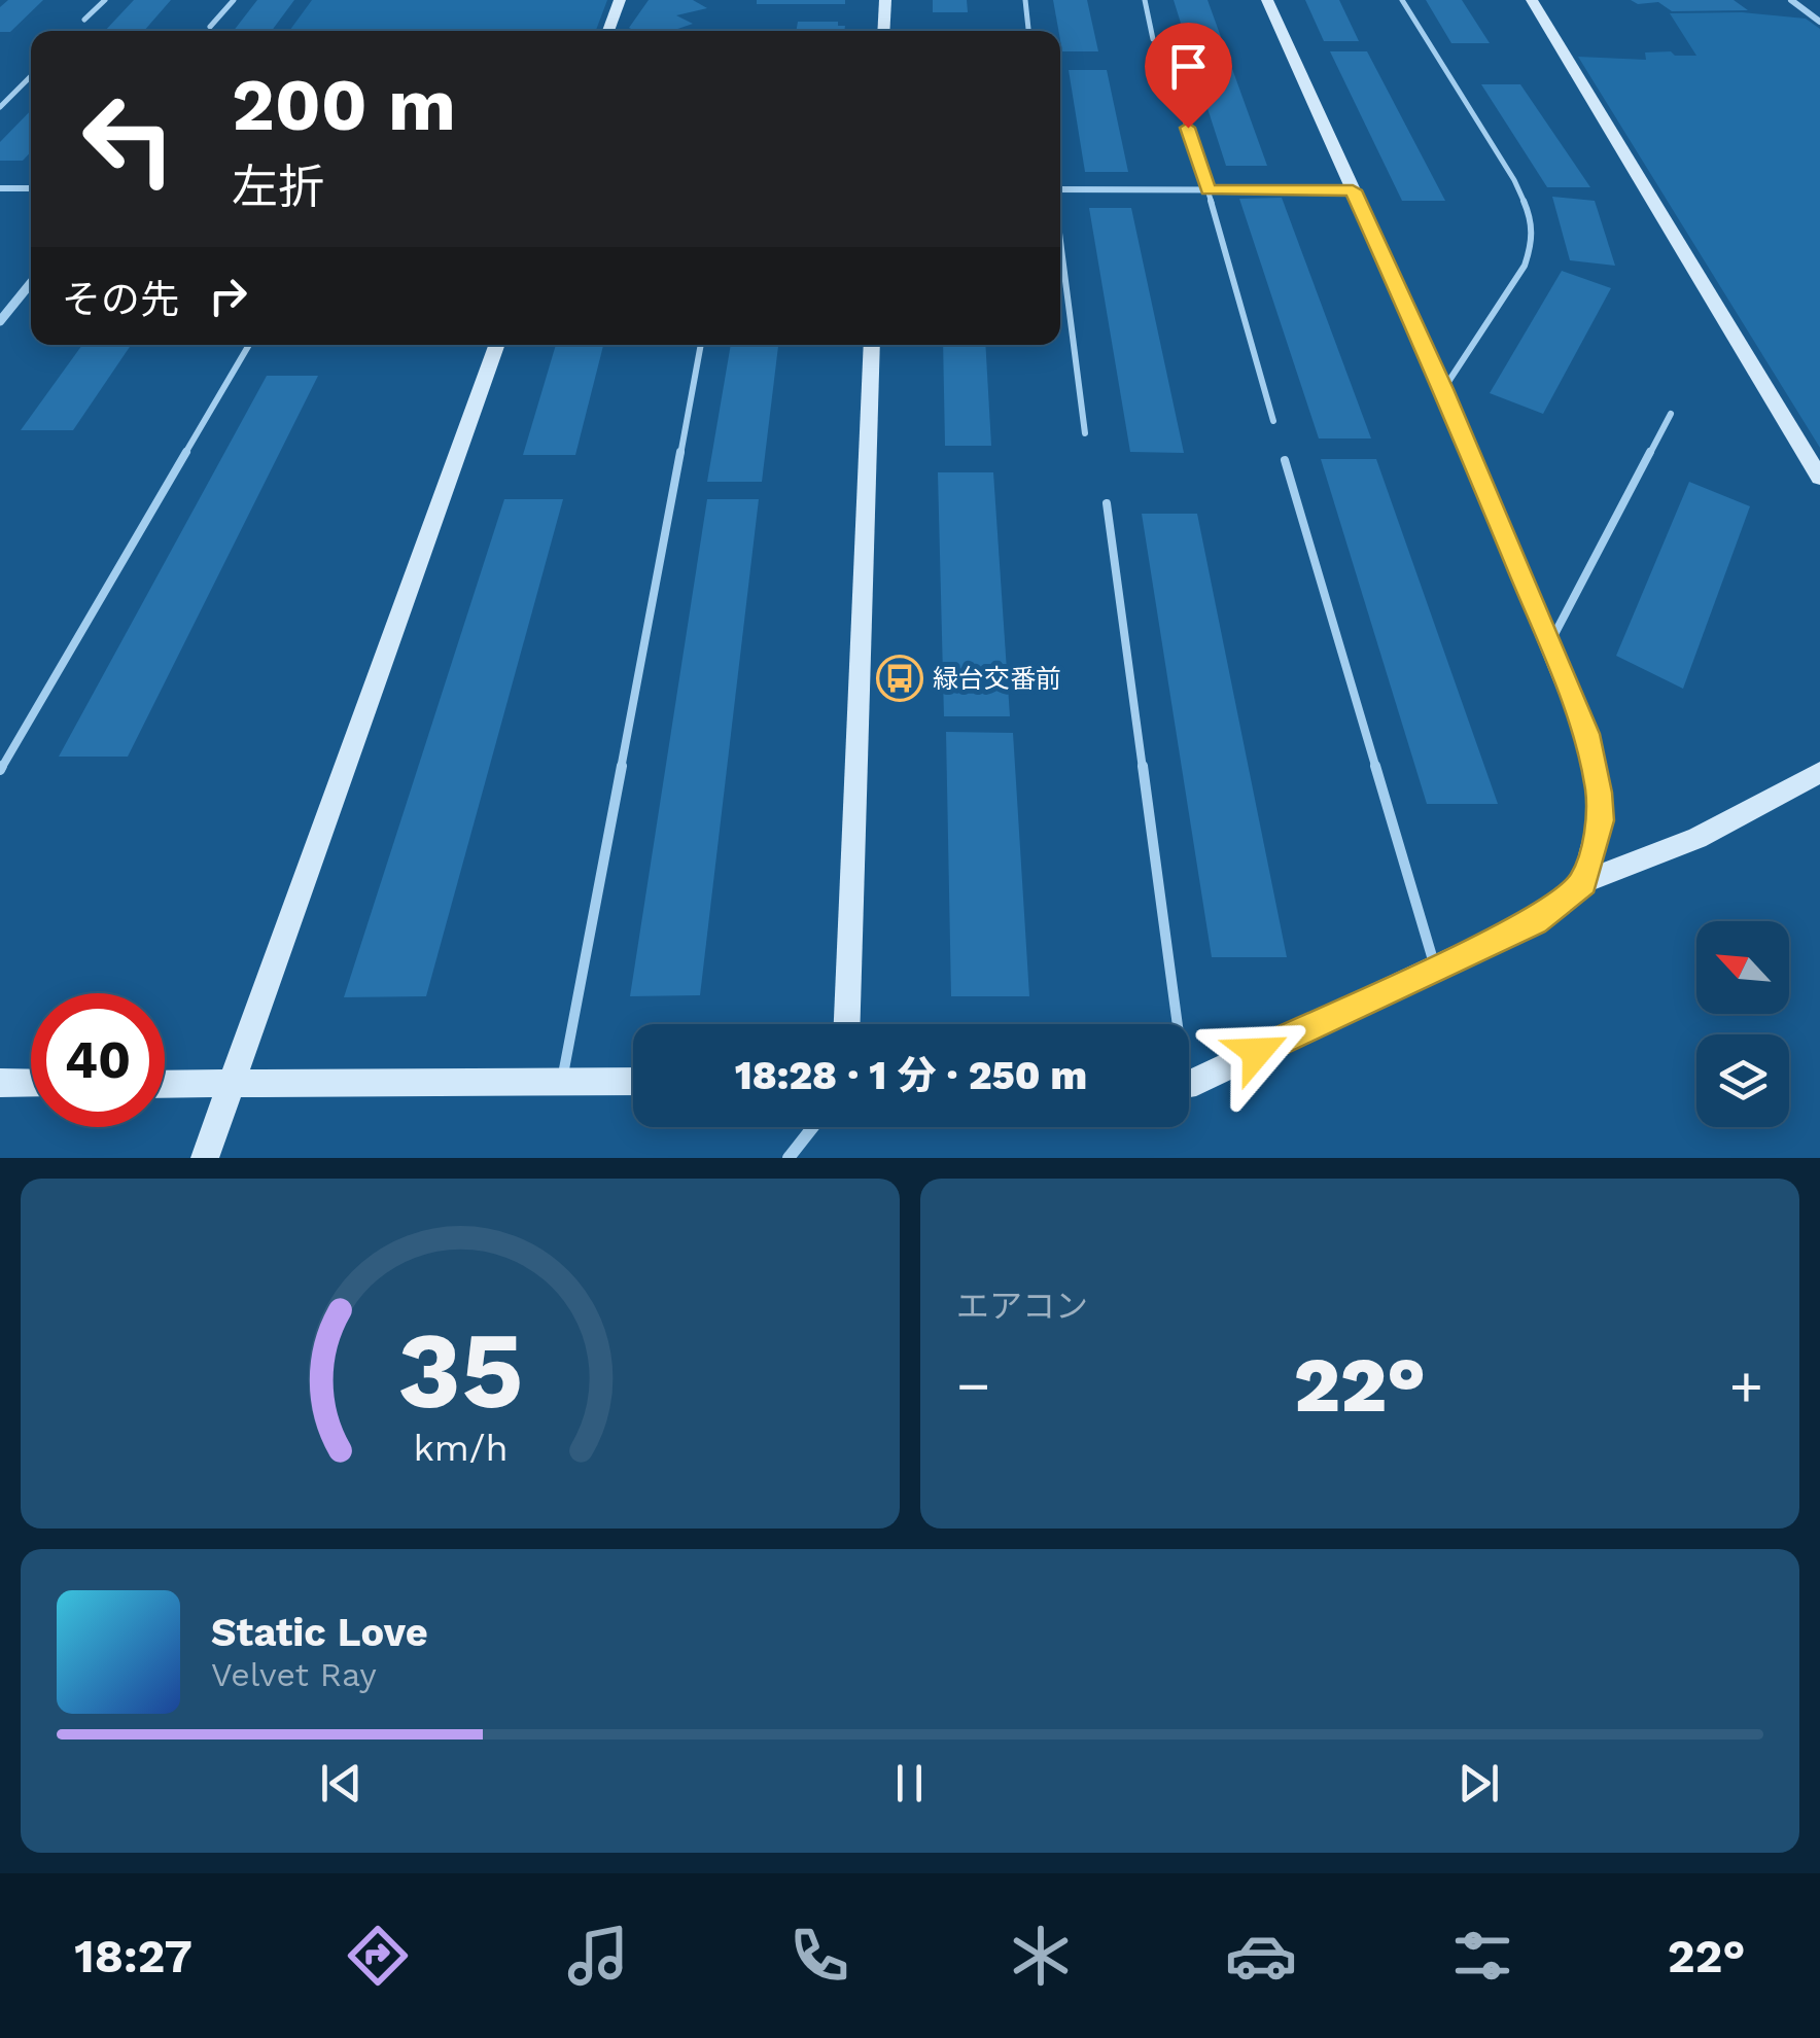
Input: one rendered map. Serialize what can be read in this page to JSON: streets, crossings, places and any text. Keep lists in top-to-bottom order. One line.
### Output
{"places":{"bus stop":["緑台交番前"]},"north":"top left","page":{"turn":["200 m","左折"],"then":"その先","limit":"40","trip":"18:28 · 1 分 · 250 m","tile":"エアコン","heat":["−","22°","+"],"song":["Static Love","Velvet Ray"],"tabs":["18:27","22°"],"gauge":["35","km/h"]}}
